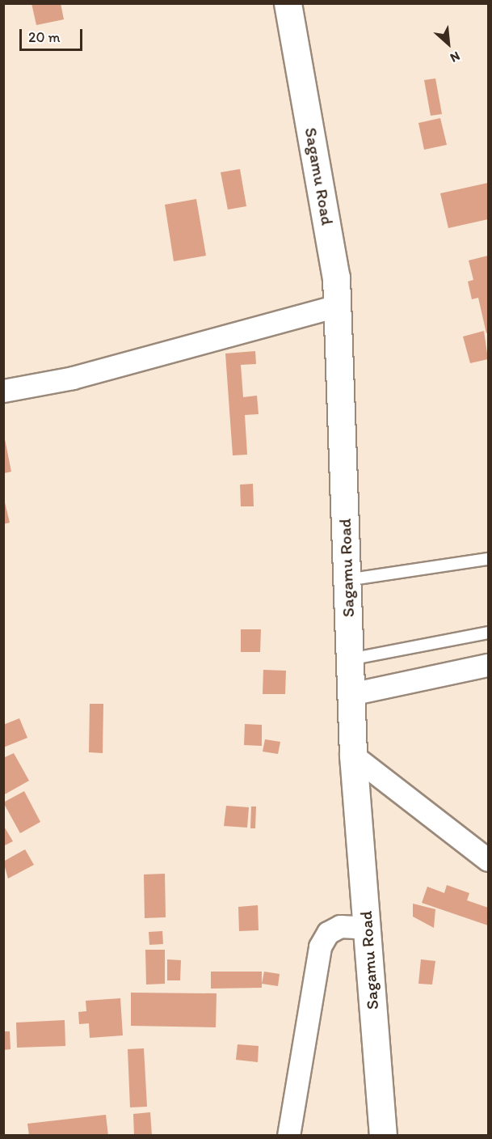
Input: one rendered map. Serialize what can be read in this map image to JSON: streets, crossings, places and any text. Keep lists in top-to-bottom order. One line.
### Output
{"streets":{"highway":["Sagamu Road"]},"scale_bar":"20 m","north":"bottom right"}
